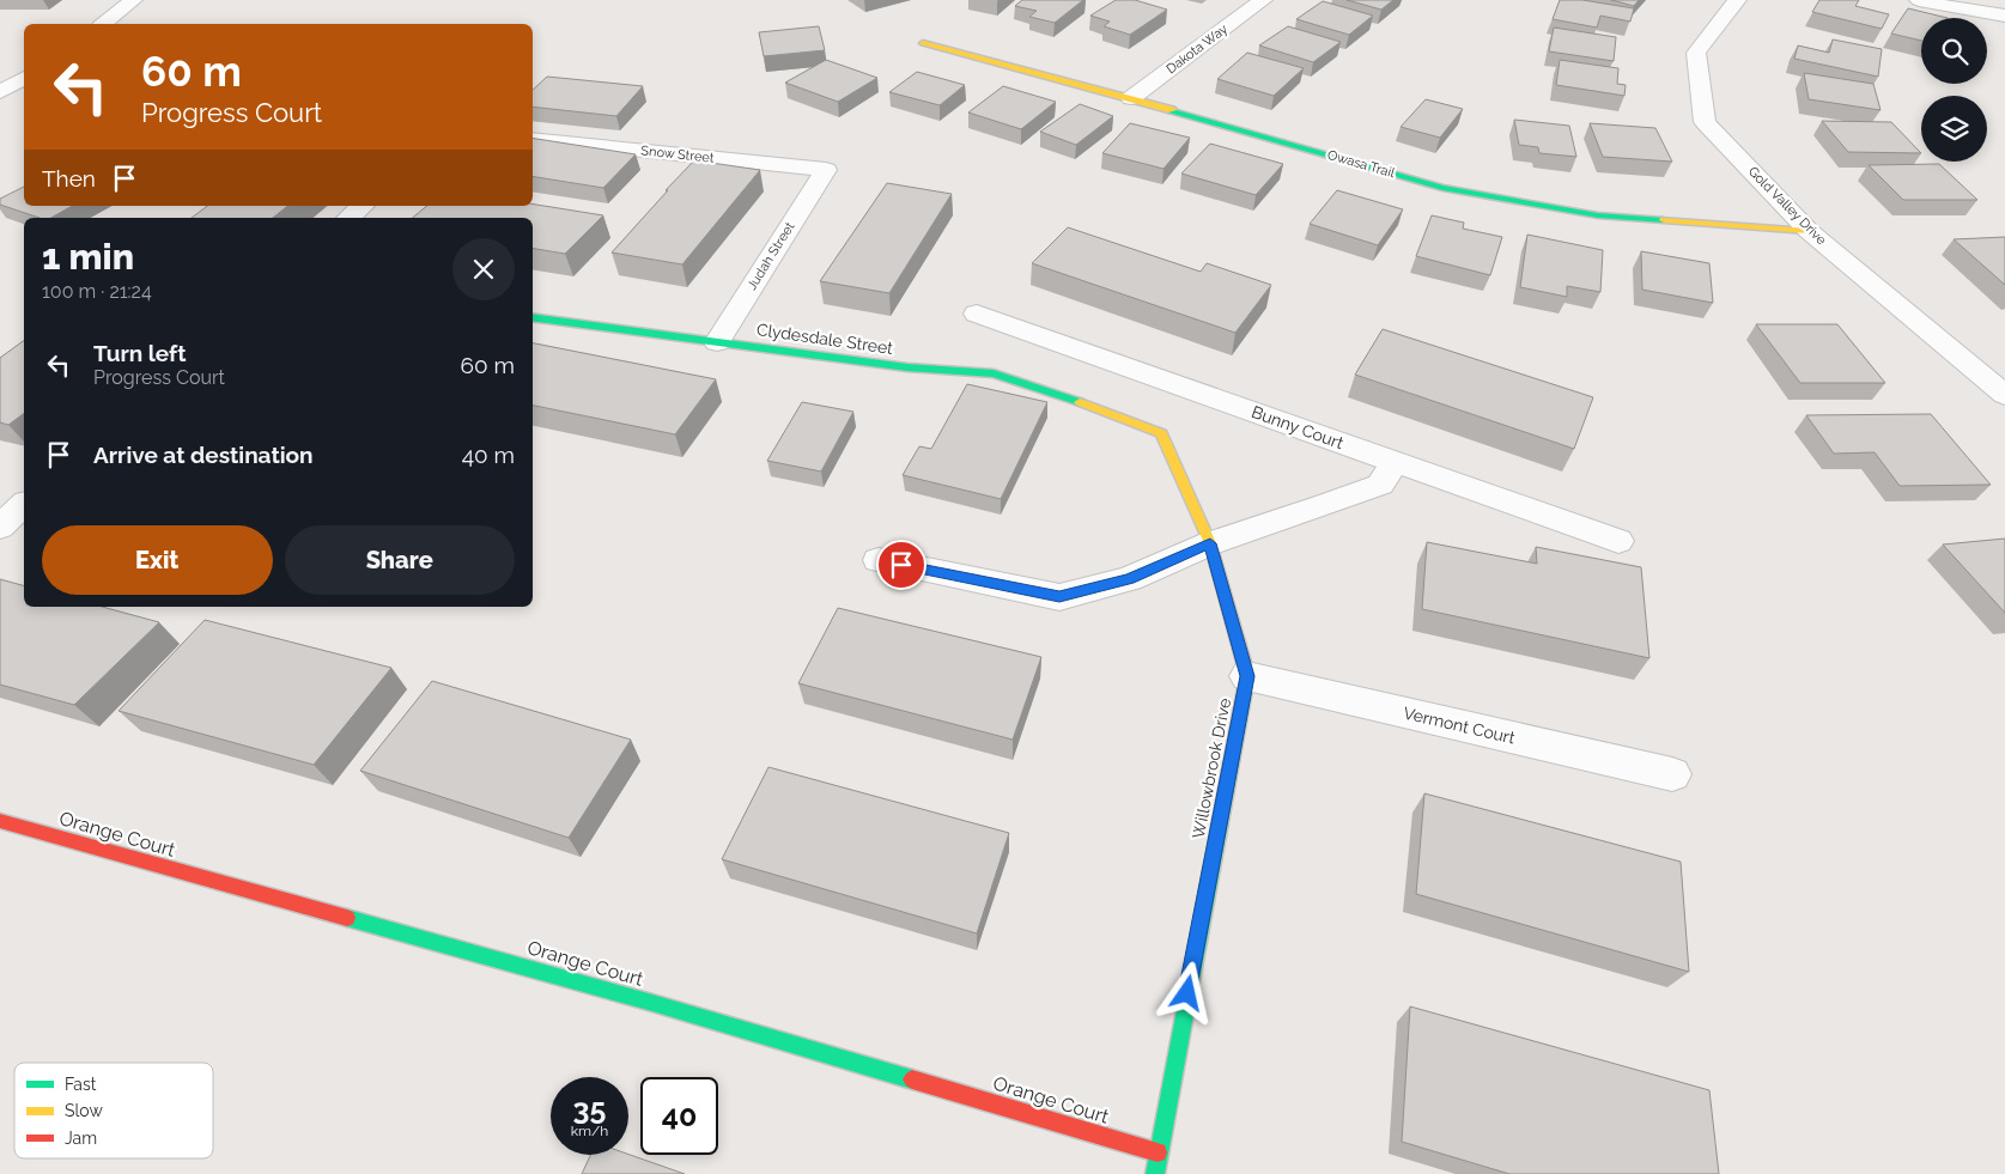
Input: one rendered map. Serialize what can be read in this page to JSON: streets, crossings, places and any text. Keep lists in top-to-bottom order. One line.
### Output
{"streets":{"street":["Dakota Way","Snow Street","Owasa Trail","Gold Valley Drive","Judah Street","Clydesdale Street","Bunny Court","Vermont Court","Willowbrook Drive","Orange Court"]},"crossings":[["Dakota Way","Owasa Trail"],["Snow Street","Judah Street"],["Owasa Trail","Gold Valley Drive"],["Judah Street","Clydesdale Street"],["Clydesdale Street","Willowbrook Drive"],["Vermont Court","Willowbrook Drive"],["Willowbrook Drive","Orange Court"]],"legend":["Fast","Slow","Jam"],"page":{"turn":["60 m","Progress Court"],"then":"Then","heading":["1 min","100 m · 21:24"],"list":[{"name":"Turn left","note":"Progress Court","value":"60 m"},{"name":"Arrive at destination","value":"40 m"}],"buttons":["Exit","Share"],"speed":"35 km/h","limit":"40"}}
